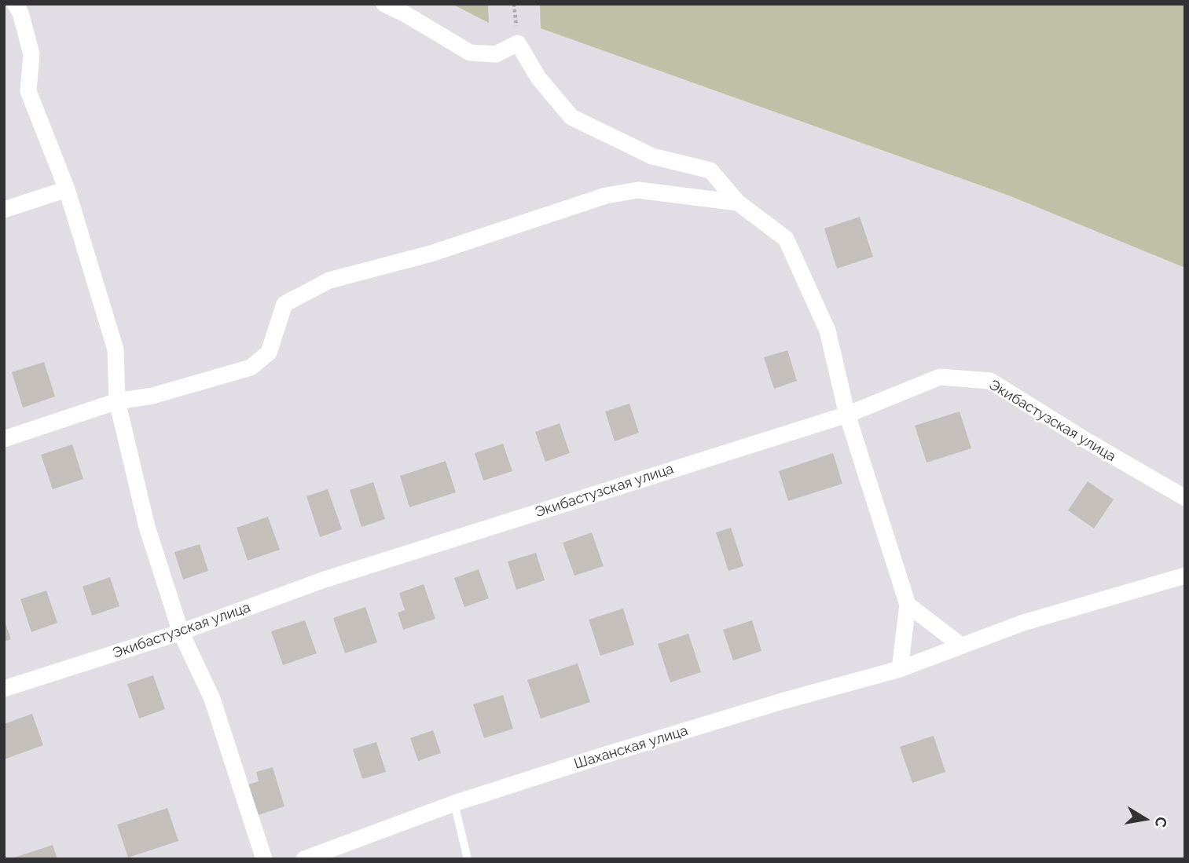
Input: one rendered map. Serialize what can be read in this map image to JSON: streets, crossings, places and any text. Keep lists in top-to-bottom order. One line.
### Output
{"streets":{"street":["Экибастузская улица","Шаханская улица"]},"north":"right"}
